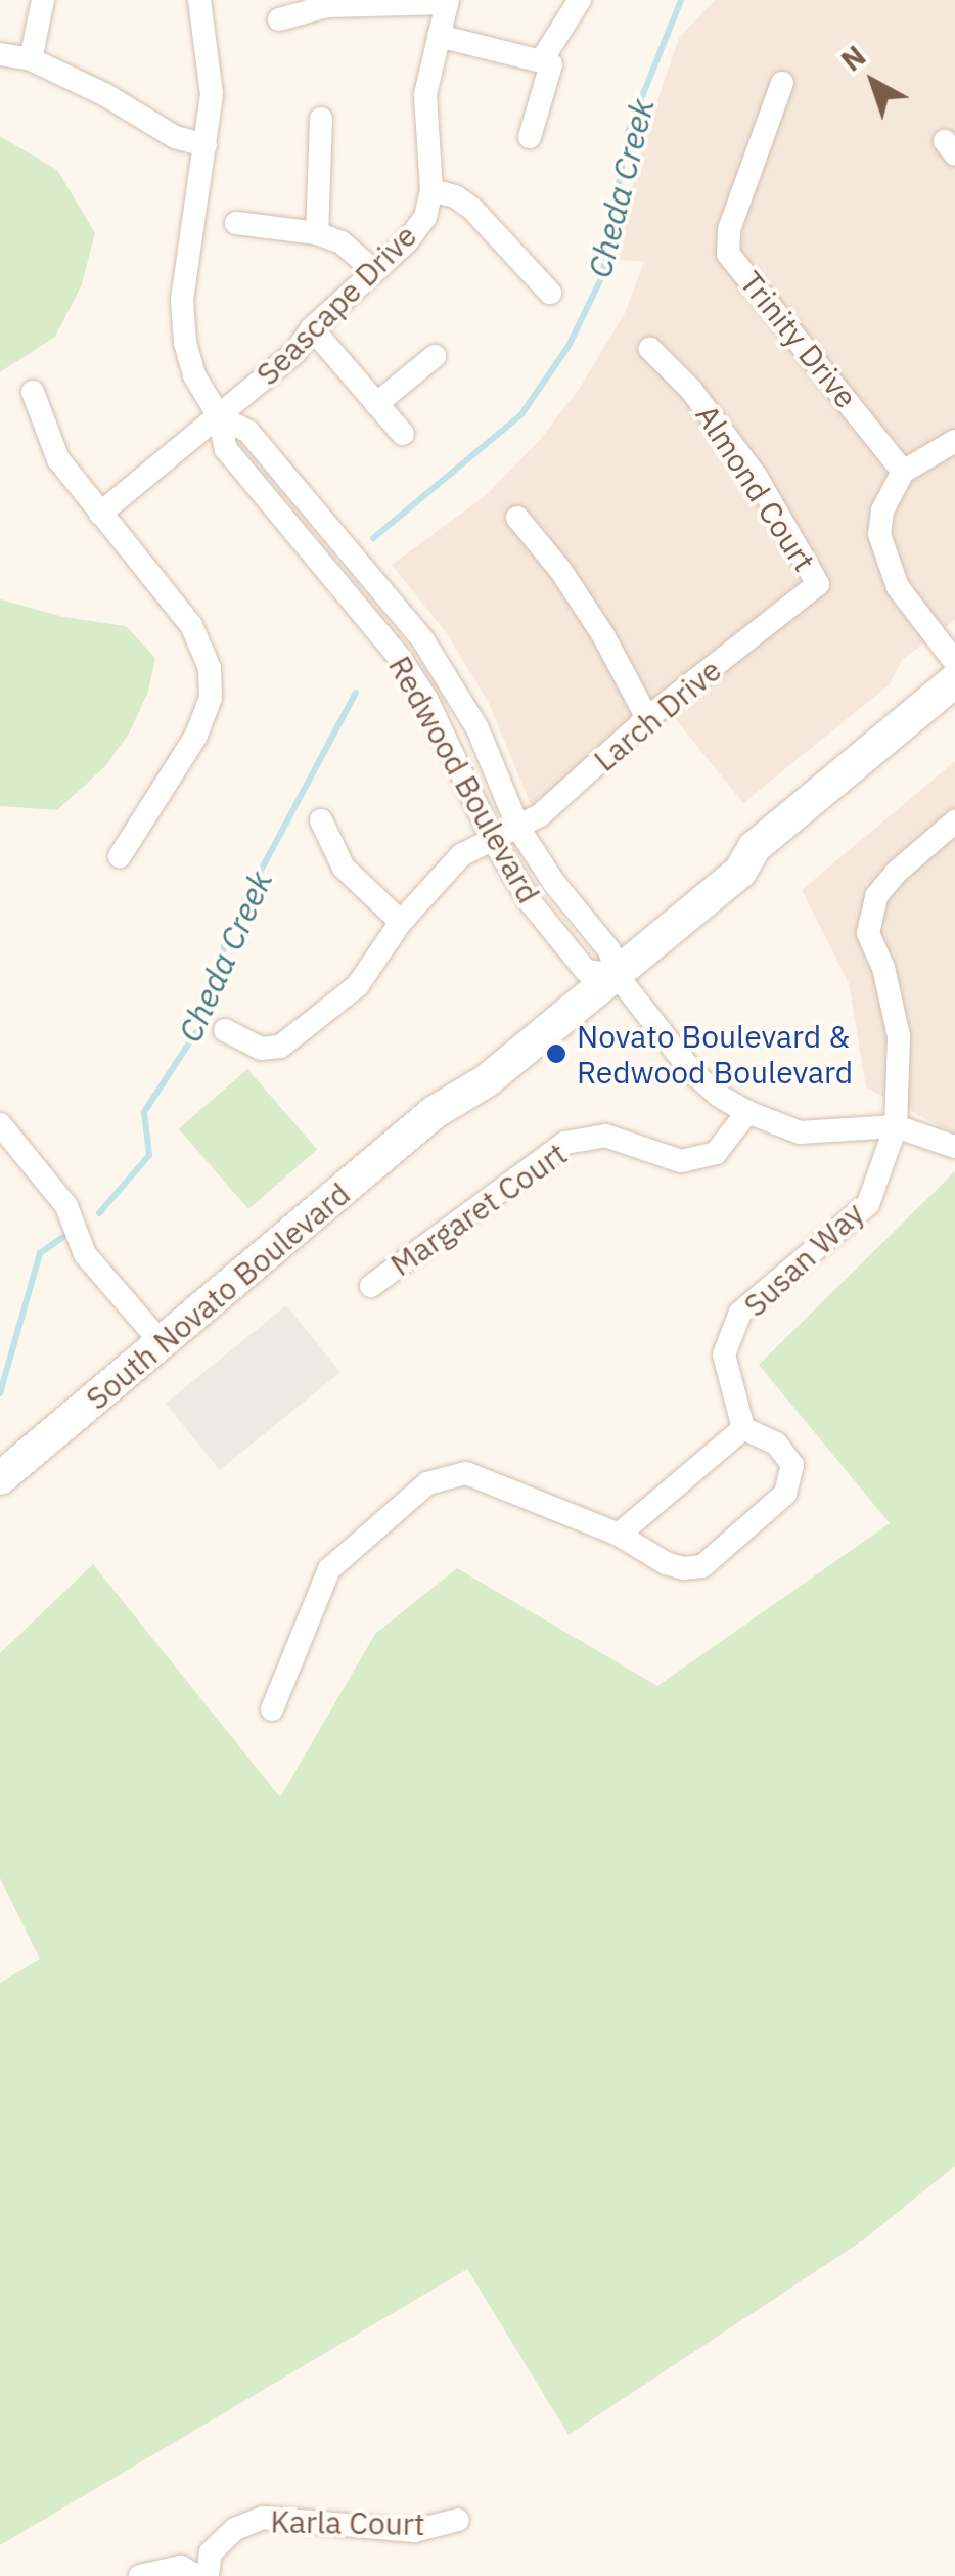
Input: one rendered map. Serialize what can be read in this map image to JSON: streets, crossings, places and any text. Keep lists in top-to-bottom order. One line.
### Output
{"streets":{"main road":["South Novato Boulevard"],"street":["Seascape Drive","Trinity Drive","Almond Court","Larch Drive","Redwood Boulevard","Margaret Court","Susan Way","Karla Court"]},"crossings":[["Seascape Drive","Redwood Boulevard"],["Almond Court","Larch Drive"],["Larch Drive","Redwood Boulevard"],["Redwood Boulevard","Margaret Court"],["Redwood Boulevard","Susan Way"],["Redwood Boulevard","South Novato Boulevard"]],"water":["Cheda Creek"],"places":["Novato Boulevard & Redwood Boulevard"],"north":"top left"}
